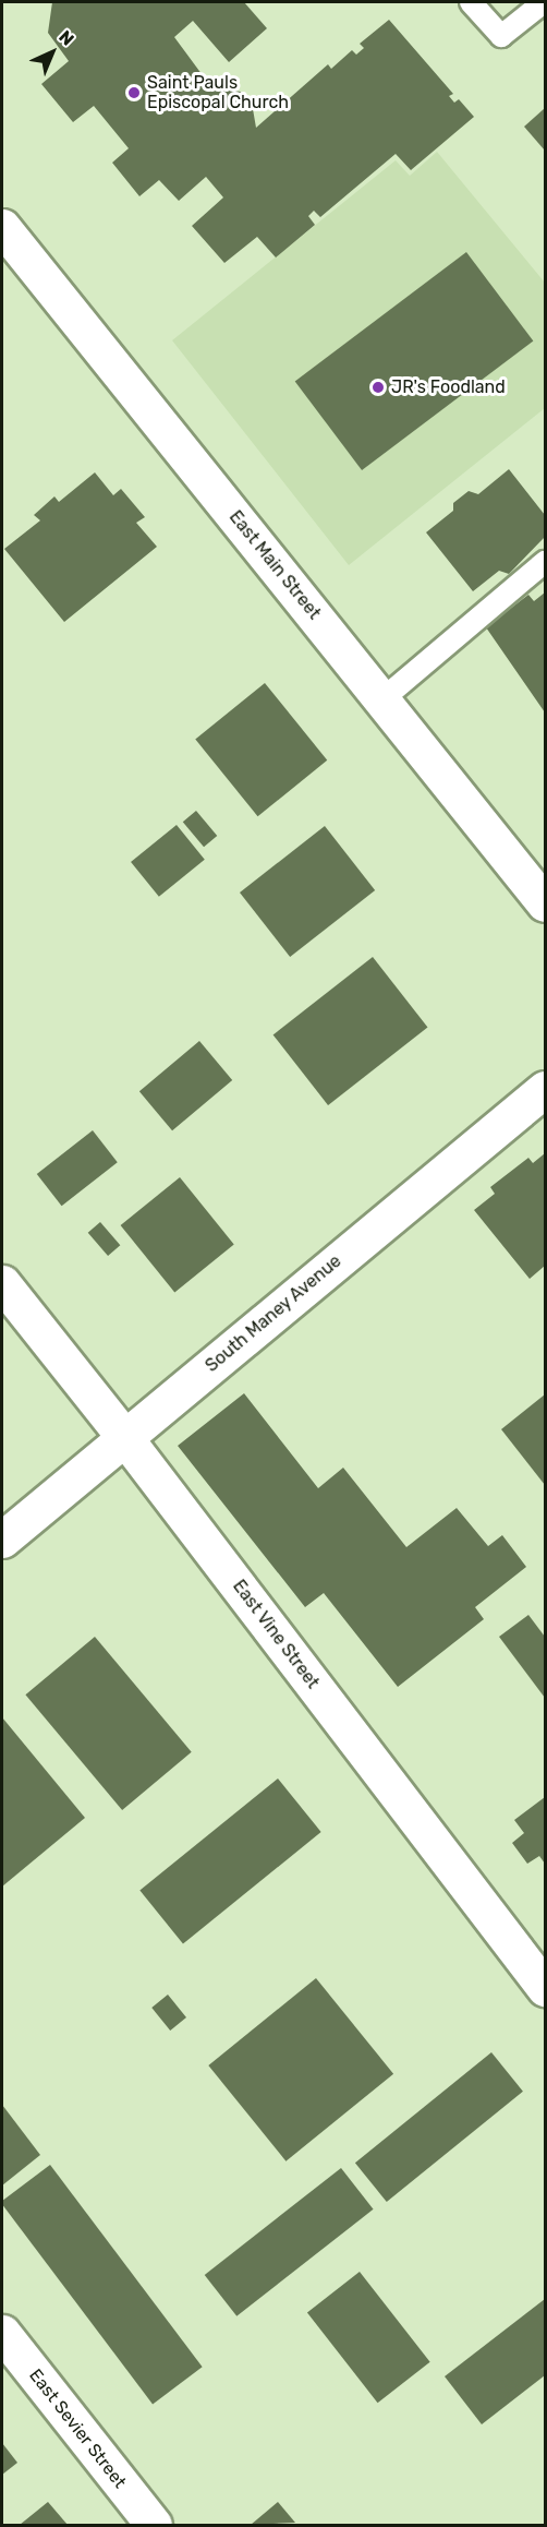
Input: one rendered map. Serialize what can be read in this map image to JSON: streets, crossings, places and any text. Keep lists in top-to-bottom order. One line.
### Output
{"streets":{"street":["East Main Street","South Maney Avenue","East Vine Street","East Sevier Street"]},"crossings":[["South Maney Avenue","East Vine Street"]],"places":["Saint Pauls Episcopal Church","JR's Foodland"],"north":"top right"}
